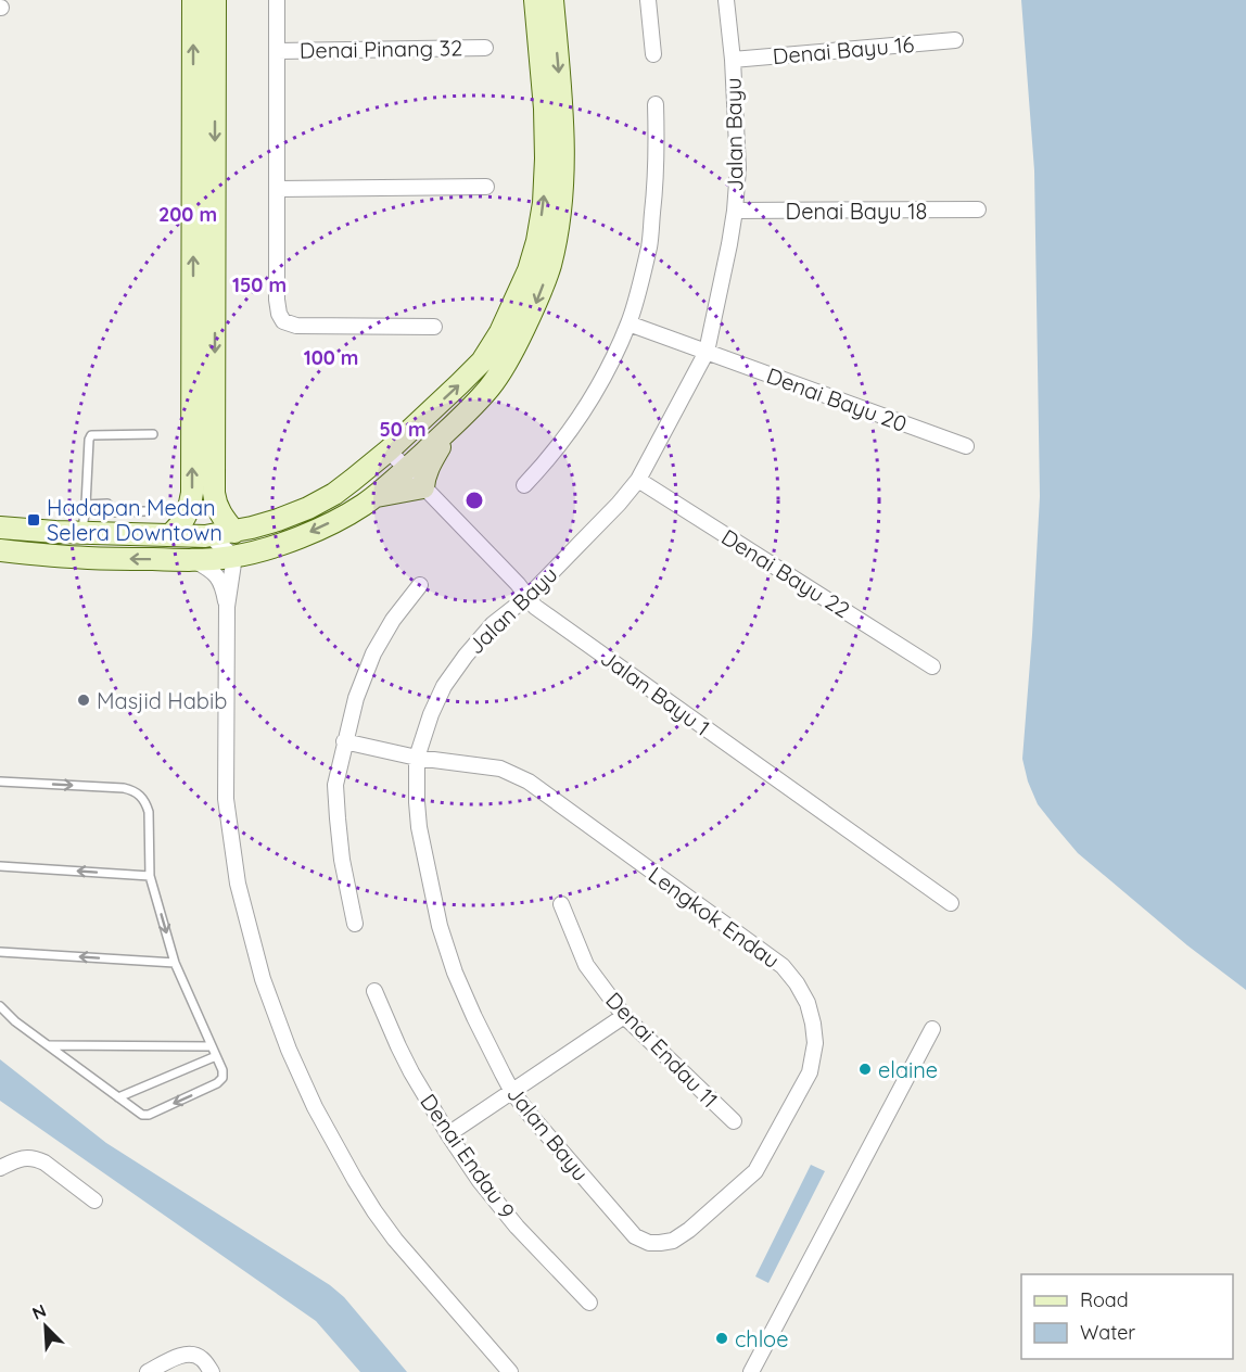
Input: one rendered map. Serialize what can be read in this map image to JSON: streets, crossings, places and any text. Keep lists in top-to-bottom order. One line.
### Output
{"streets":{"street":["Denai Pinang 32","Denai Bayu 16","Jalan Bayu","Denai Bayu 18","Denai Bayu 20","Denai Bayu 22","Jalan Bayu 1","Lengkok Endau","Denai Endau 11","Denai Endau 9"]},"crossings":[["Denai Bayu 16","Jalan Bayu"],["Jalan Bayu","Denai Bayu 18"],["Jalan Bayu","Denai Bayu 20"],["Jalan Bayu","Denai Bayu 22"],["Jalan Bayu","Jalan Bayu 1"],["Jalan Bayu","Lengkok Endau"]],"places":{"transit":["Hadapan Medan Selera Downtown"],"other":["Masjid Habib","elaine","chloe"]},"legend":["Road","Water"],"north":"top left","rings":["200 m","150 m","100 m","50 m"]}
